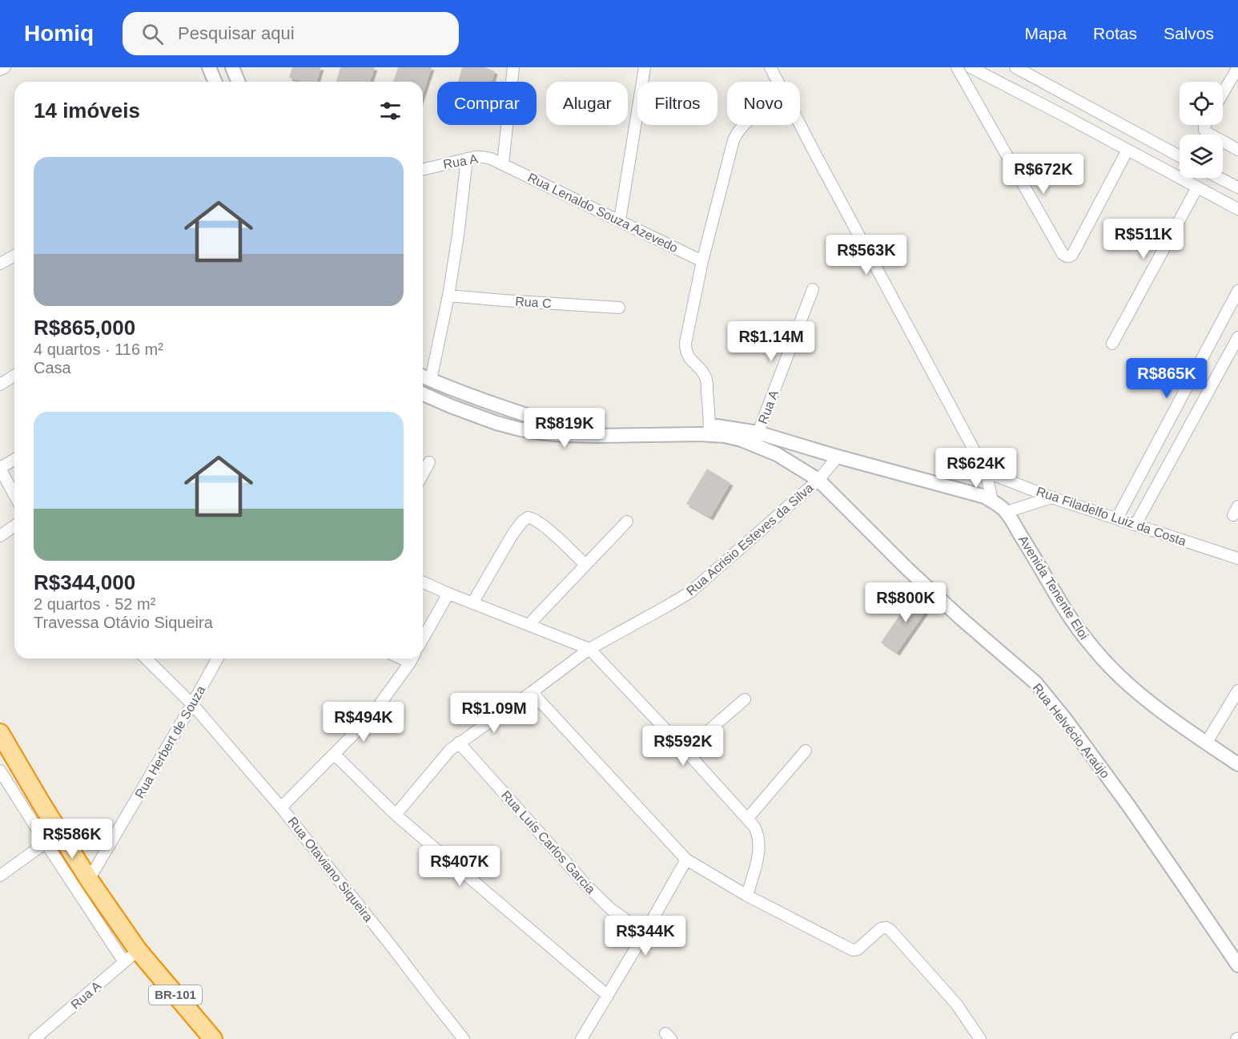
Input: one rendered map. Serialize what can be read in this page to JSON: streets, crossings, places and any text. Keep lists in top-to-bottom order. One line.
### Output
{"streets":{"highway":["BR-101"],"street":["Rua A","Rua Lenaldo Souza Azevedo","Rua C","Rua Filadelfo Luiz da Costa","Rua Acrisio Esteves da Silva","Avenida Tenente Eloi","Rua Helvécio Araújo","Rua Herbert de Souza","Rua Luís Carlos Garcia","Rua Otaviano Siqueira"]},"crossings":[["Rua A","Rua Lenaldo Souza Azevedo"],["Rua A","Rua Helvécio Araújo"],["Rua A","BR-101"],["Rua Acrisio Esteves da Silva","Rua Helvécio Araújo"],["Rua Acrisio Esteves da Silva","Rua Luís Carlos Garcia"],["Rua Herbert de Souza","Rua Otaviano Siqueira"],["Rua Herbert de Souza","BR-101"]],"page":{"header":"Homiq","search":"Pesquisar aqui","nav":["Mapa","Rotas","Salvos"],"chip":["Comprar","Alugar","Filtros","Novo"],"heading":"14 imóveis","list":[{"name":"R$865,000","note":"4 quartos · 116 m² · Casa"},{"name":"R$344,000","note":"2 quartos · 52 m² · Travessa Otávio Siqueira"}],"price":["R$672K","R$511K","R$563K","R$1.14M","R$865K","R$819K","R$624K","R$800K","R$1.09M","R$494K","R$592K","R$586K","R$407K","R$344K"]}}
